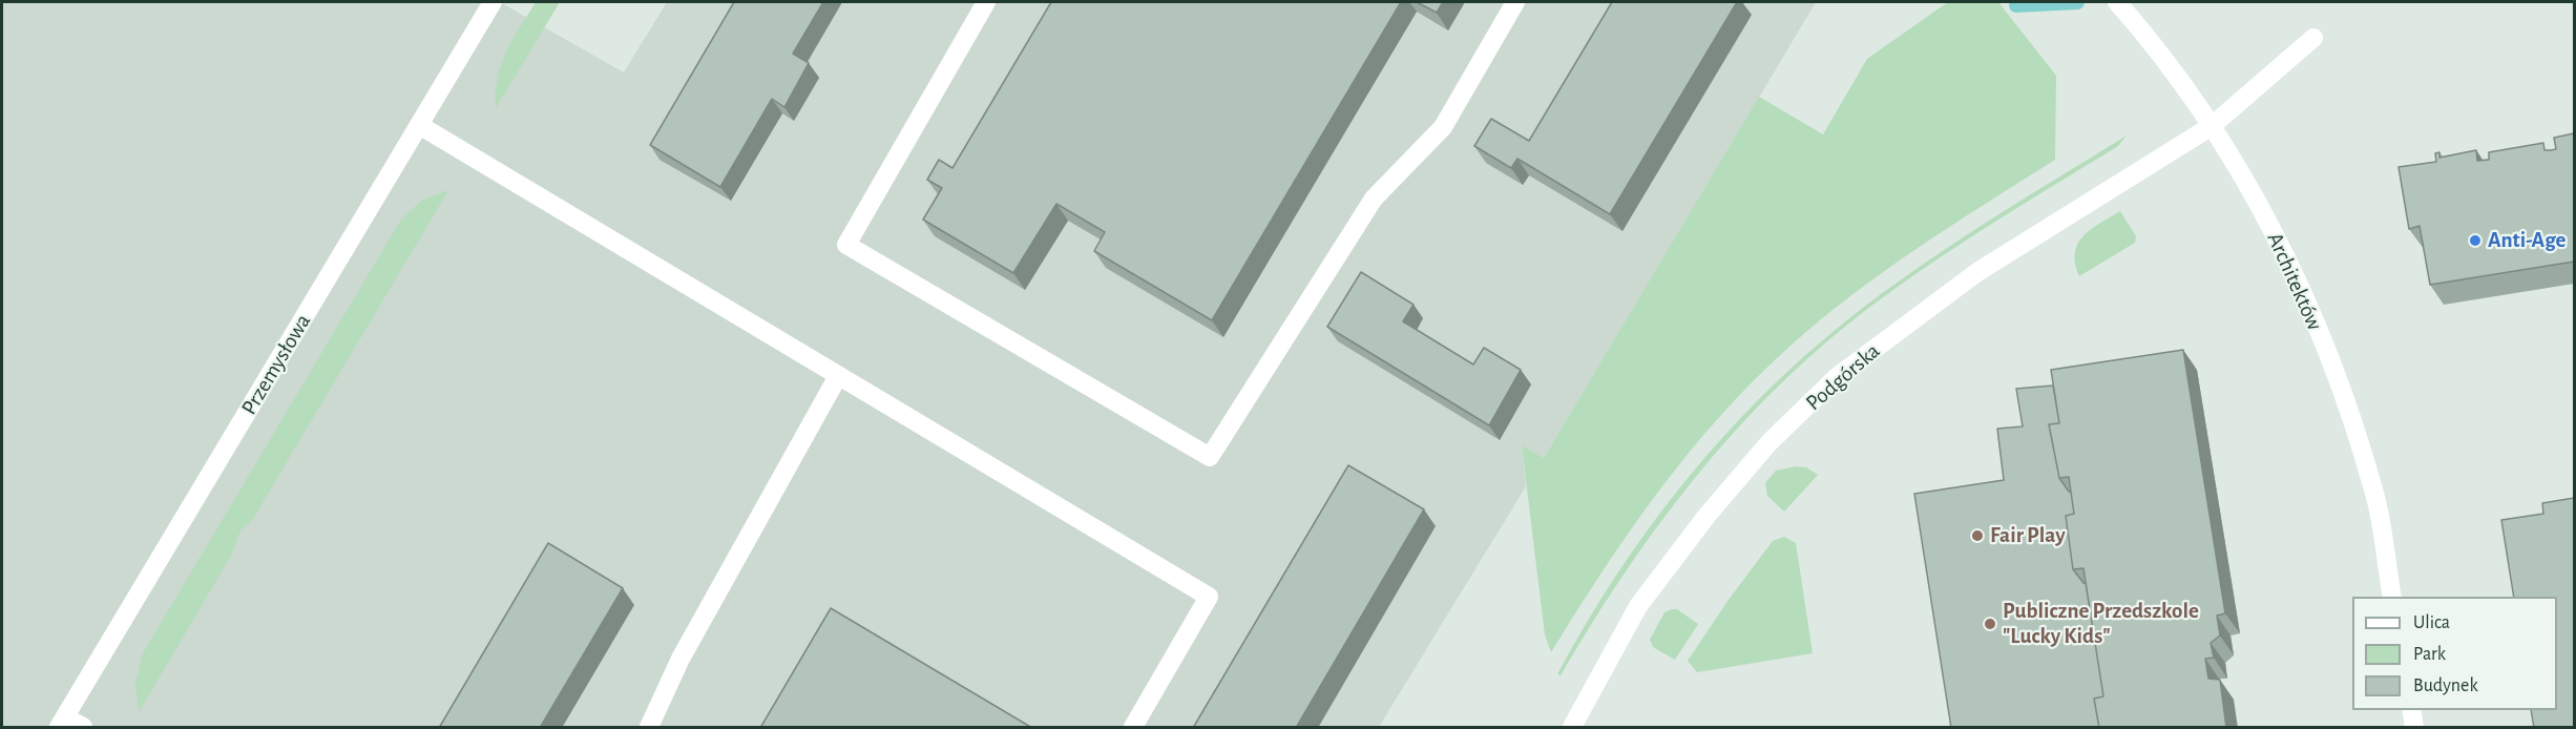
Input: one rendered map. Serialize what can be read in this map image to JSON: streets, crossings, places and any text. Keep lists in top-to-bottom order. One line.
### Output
{"streets":{"street":["Architektów","Przemysłowa","Podgórska"]},"crossings":[["Architektów","Podgórska"]],"places":["Anti-Age","Fair Play","Publiczne Przedszkole \"Lucky Kids\""],"legend":["Ulica","Park","Budynek"]}
